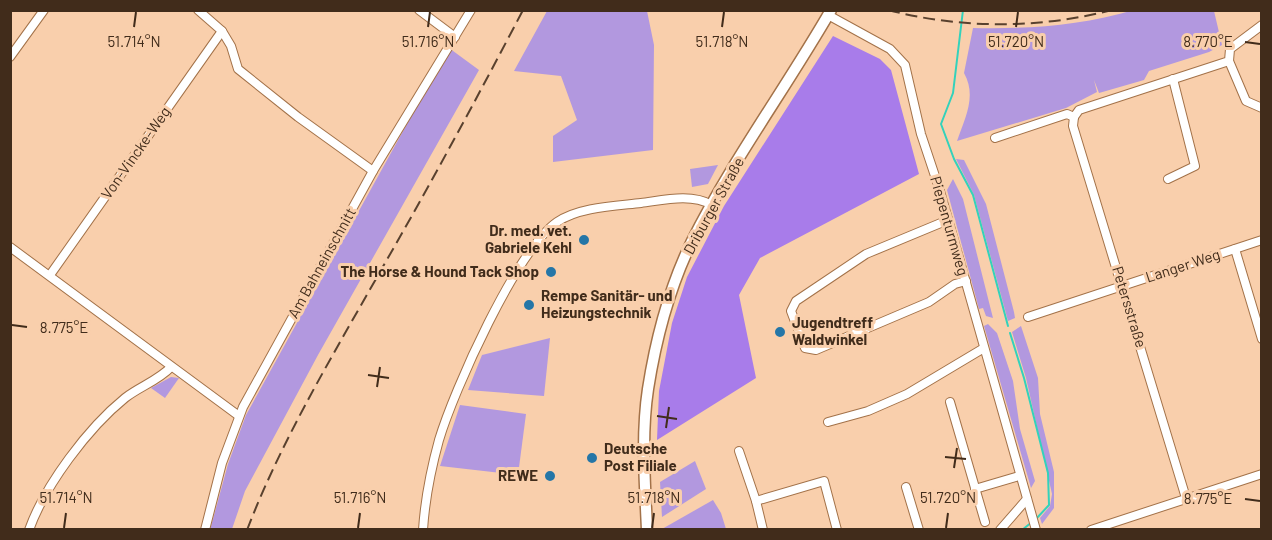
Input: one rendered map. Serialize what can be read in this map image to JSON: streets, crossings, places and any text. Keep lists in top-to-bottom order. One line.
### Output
{"streets":{"main road":["Driburger Straße"],"street":["Von-Vincke-Weg","Piepenturmweg","Am Bahneinschnitt","Langer Weg","Petersstraße"]},"crossings":[["Driburger Straße","Piepenturmweg"],["Langer Weg","Petersstraße"]],"places":["Dr. med. vet. Gabriele Kehl","The Horse & Hound Tack Shop","Rempe Sanitär- und Heizungstechnik","Jugendtreff Waldwinkel","Deutsche Post Filiale","REWE"],"coordinates":["51.714°N","51.716°N","51.718°N","51.720°N","8.770°E","8.775°E"]}
